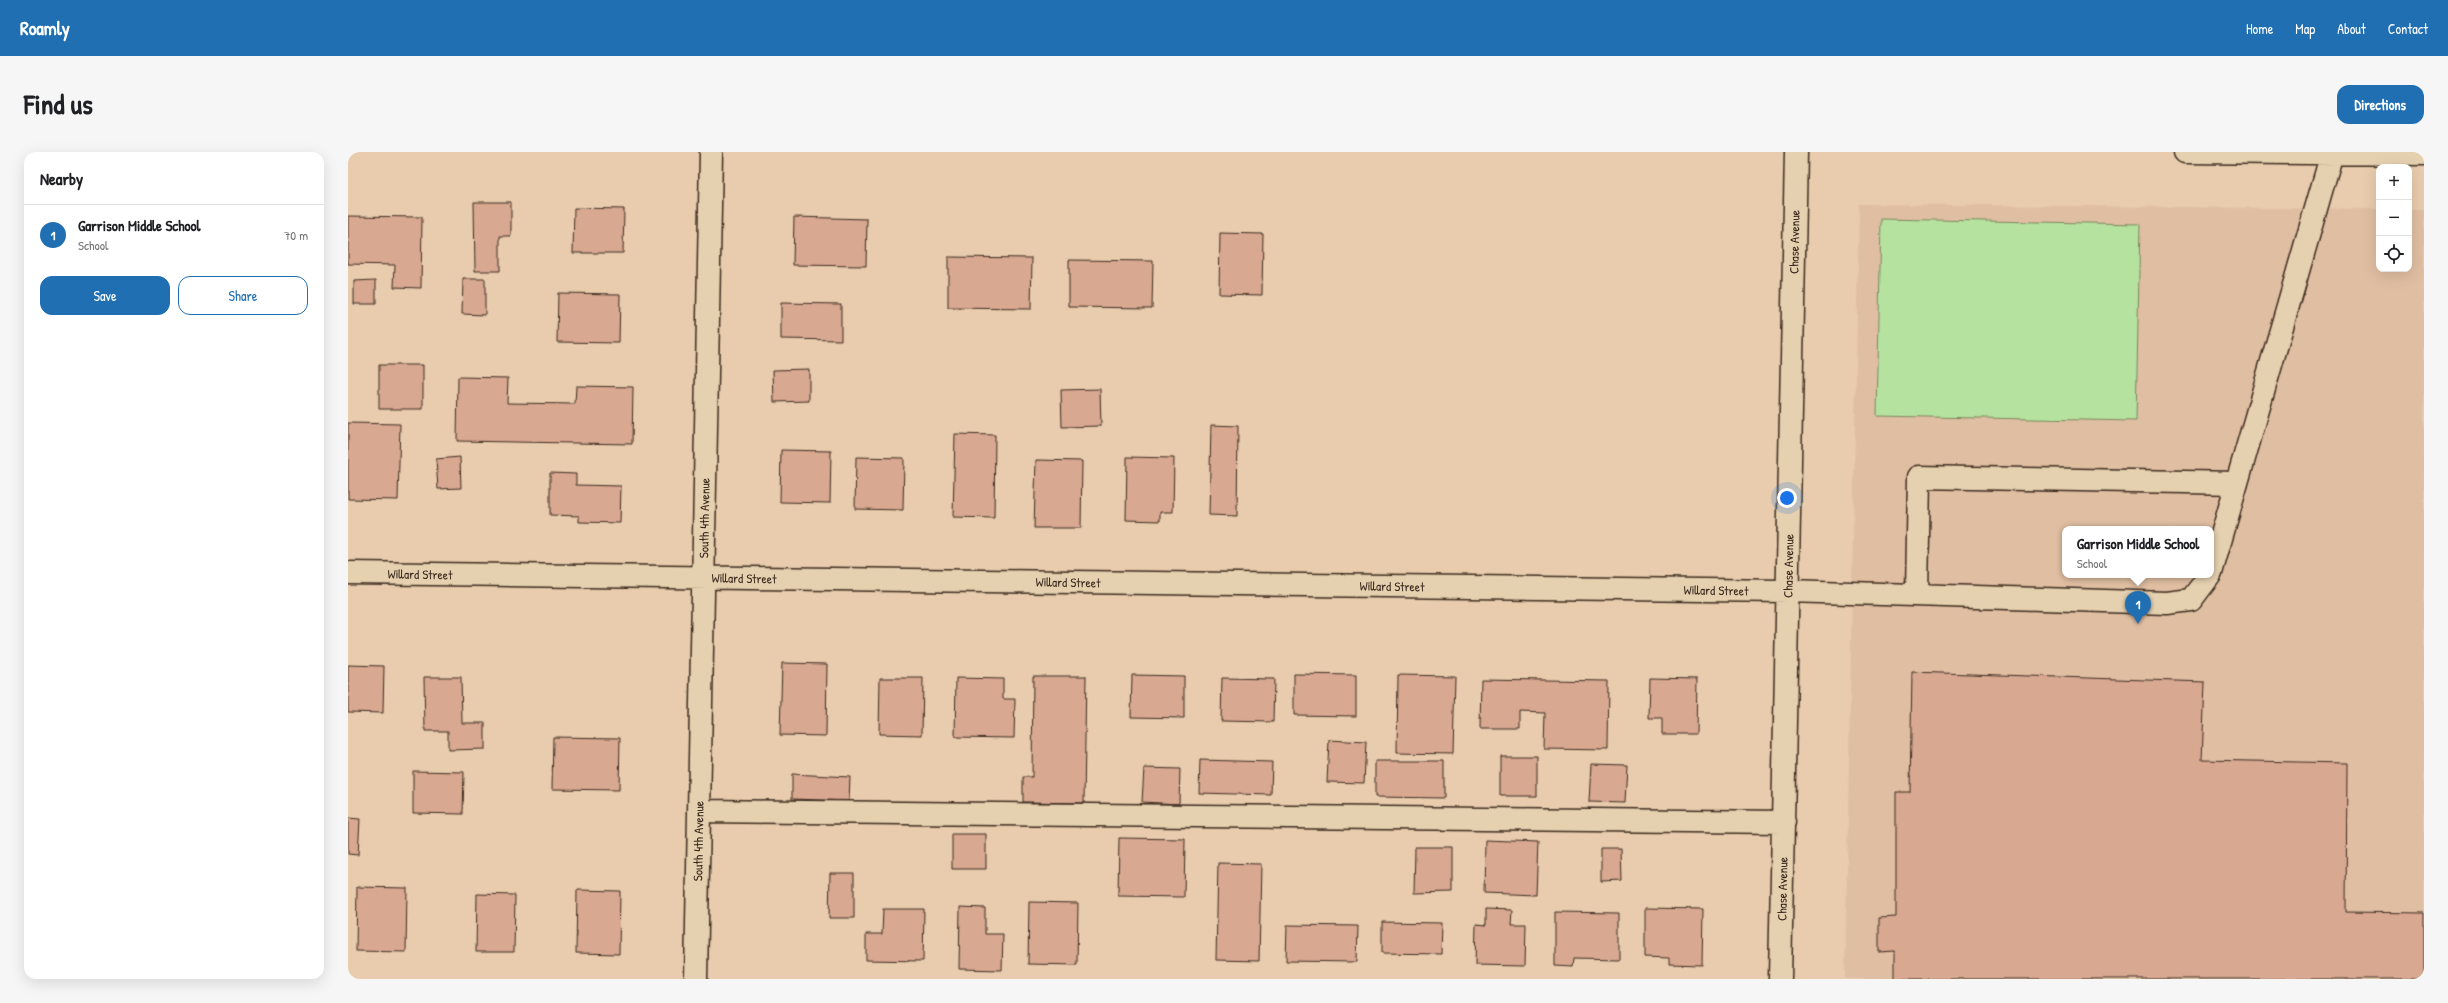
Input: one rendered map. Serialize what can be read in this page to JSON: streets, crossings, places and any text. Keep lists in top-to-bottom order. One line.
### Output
{"streets":{"street":["Chase Avenue","South 4th Avenue","Willard Street"]},"crossings":[["Chase Avenue","Willard Street"],["South 4th Avenue","Willard Street"]],"page":{"header":"Roamly","nav":["Home","Map","About","Contact"],"title":"Find us","buttons":["Directions",["Save","Share"]],"heading":"Nearby","map_buttons":["+","−"],"list":[{"mark":"1","name":"Garrison Middle School","note":"School","value":"70 m"}],"popup":["Garrison Middle School","School"],"pins":"1"}}
